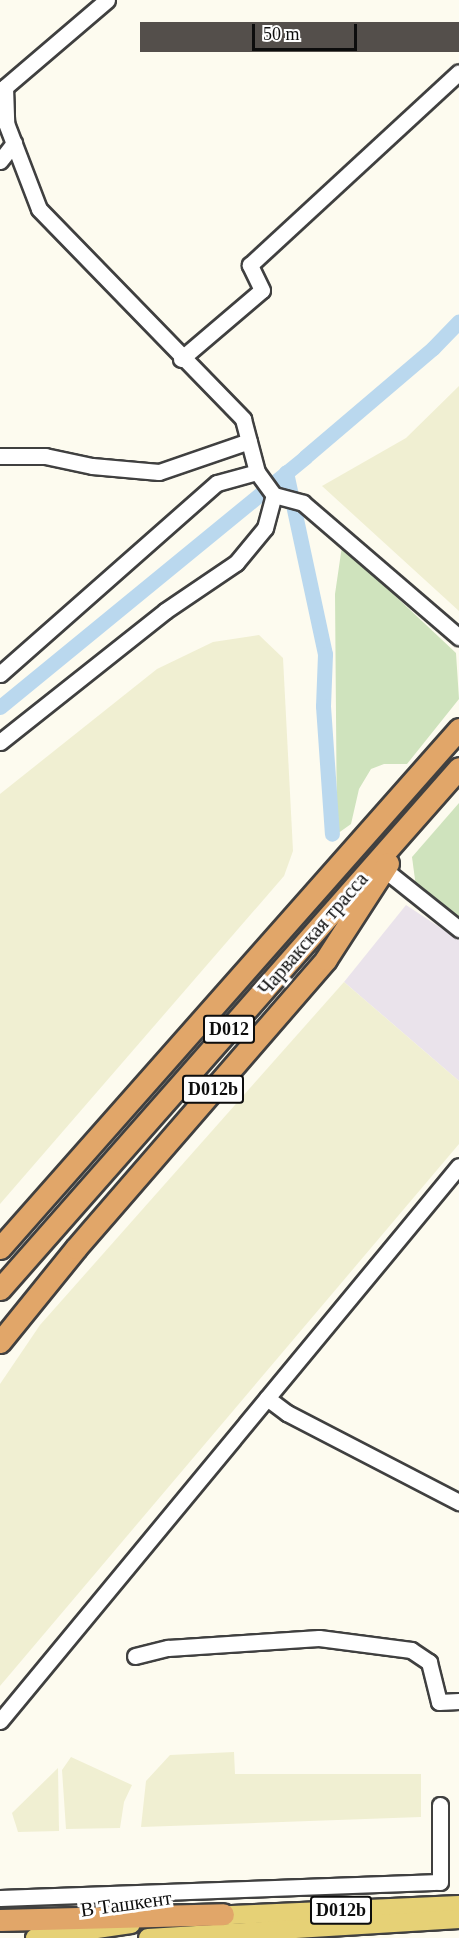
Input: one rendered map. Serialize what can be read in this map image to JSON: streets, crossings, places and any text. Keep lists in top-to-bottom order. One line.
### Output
{"streets":{"highway":["Чарвакская трасса","D012","D012b"],"main road":["В Ташкент"]},"crossings":[["Чарвакская трасса","D012b"],["D012b","В Ташкент"]],"scale_bar":"50 m"}
